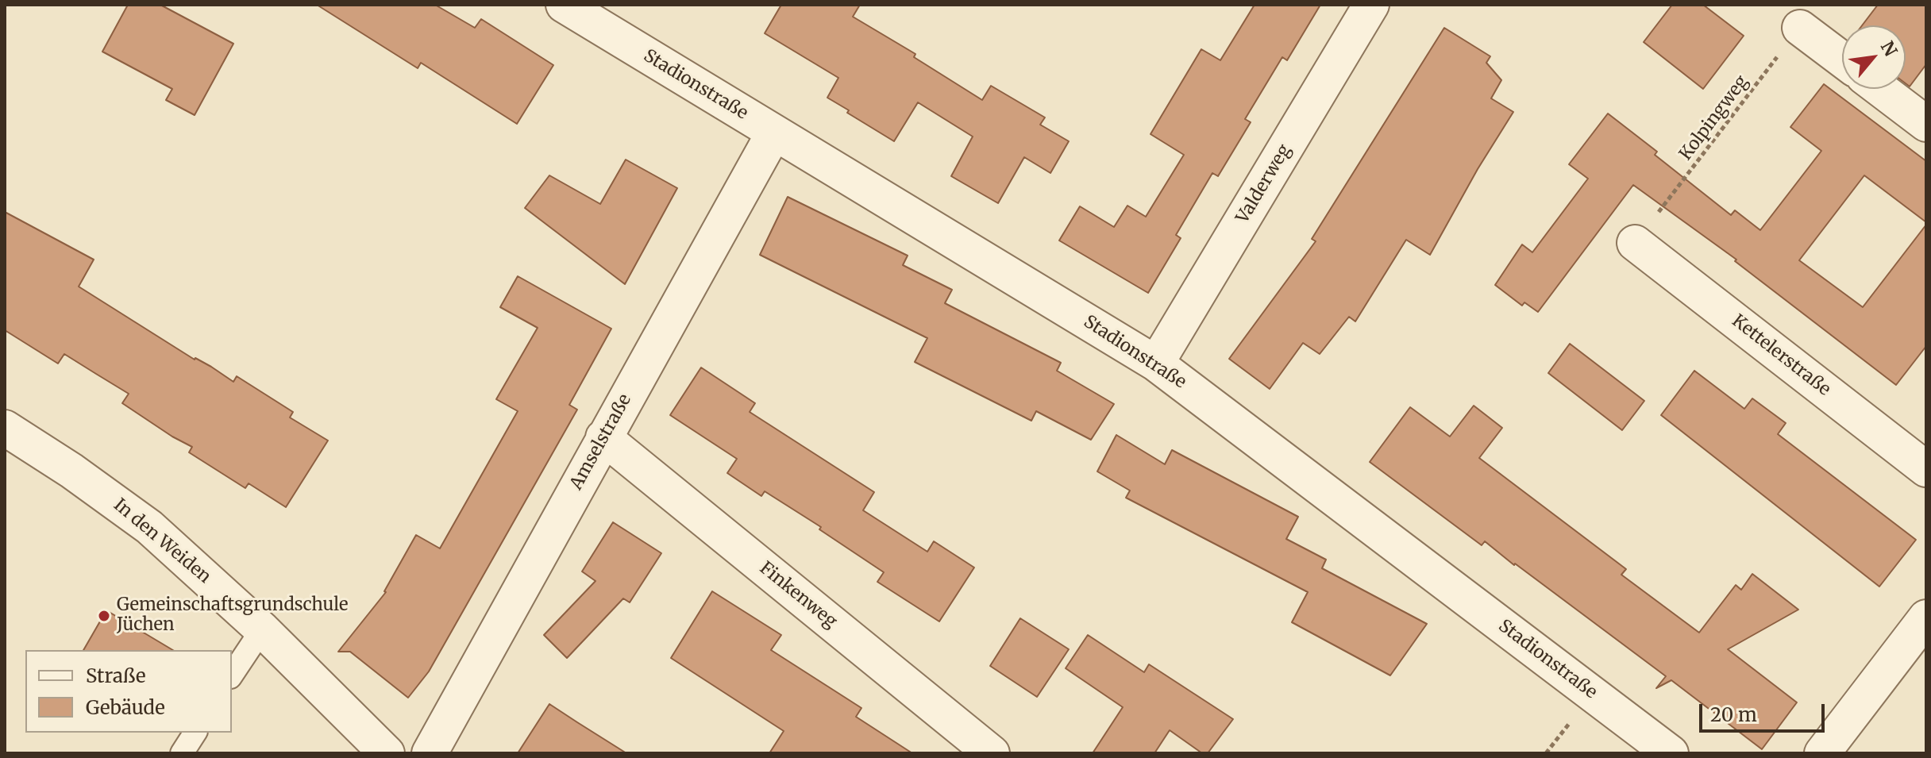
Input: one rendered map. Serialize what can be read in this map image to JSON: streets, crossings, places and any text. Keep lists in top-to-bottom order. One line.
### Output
{"streets":{"street":["Stadionstraße","Valderweg","Kettelerstraße","Amselstraße","In den Weiden","Finkenweg"],"path":["Kolpingweg"]},"crossings":[["Stadionstraße","Valderweg"],["Stadionstraße","Amselstraße"],["Kolpingweg","Kettelerstraße"],["Amselstraße","Finkenweg"]],"places":["Gemeinschaftsgrundschule Jüchen"],"legend":["Straße","Gebäude"],"scale_bar":"20 m","north":"top right"}
